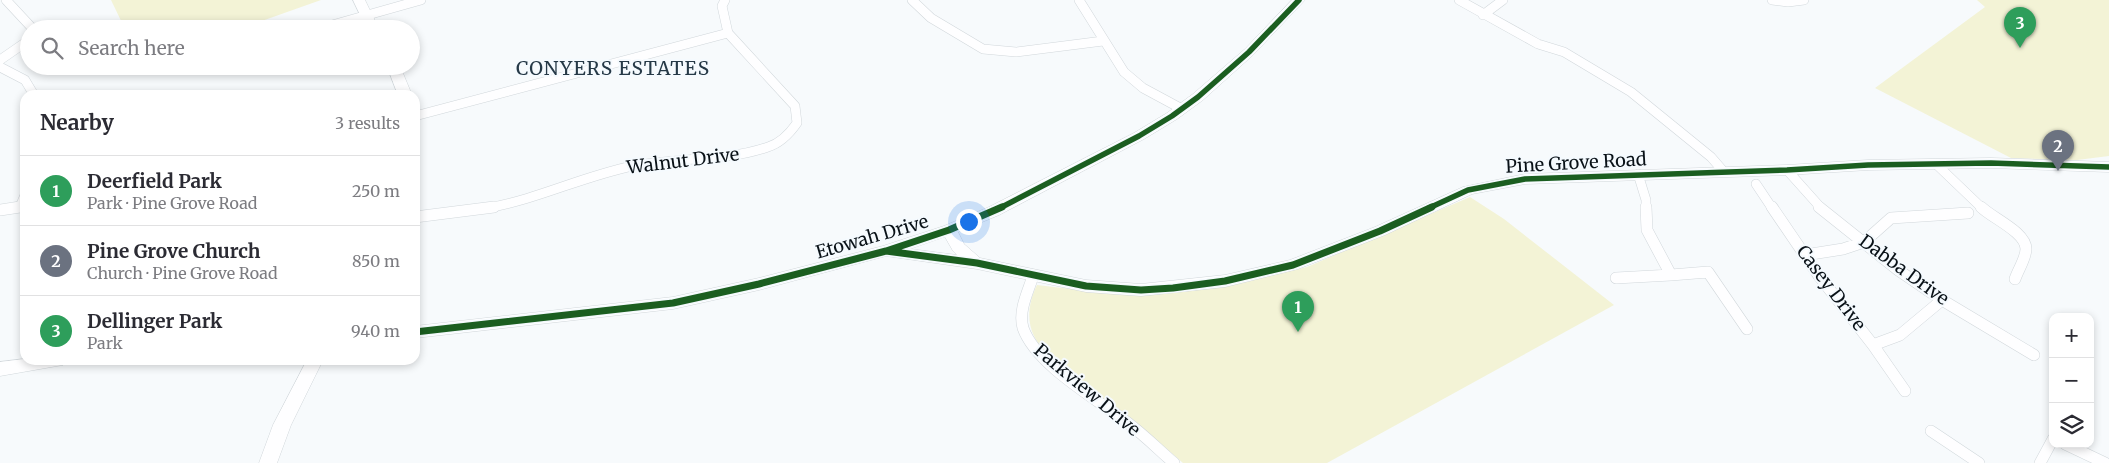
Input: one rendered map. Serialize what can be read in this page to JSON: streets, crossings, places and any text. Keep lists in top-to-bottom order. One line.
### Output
{"streets":{"street":["Walnut Drive","Pine Grove Road","Etowah Drive","Dabba Drive","Casey Drive","Parkview Drive"]},"crossings":[["Pine Grove Road","Etowah Drive"],["Pine Grove Road","Dabba Drive"],["Pine Grove Road","Parkview Drive"]],"districts":["CONYERS ESTATES"],"page":{"pins":["3","2","1"],"search":"Search here","heading":["Nearby","3 results"],"list":[{"mark":"1","name":"Deerfield Park","note":"Park · Pine Grove Road","value":"250 m"},{"mark":"2","name":"Pine Grove Church","note":"Church · Pine Grove Road","value":"850 m"},{"mark":"3","name":"Dellinger Park","note":"Park","value":"940 m"}],"map_buttons":["+","−"]}}
